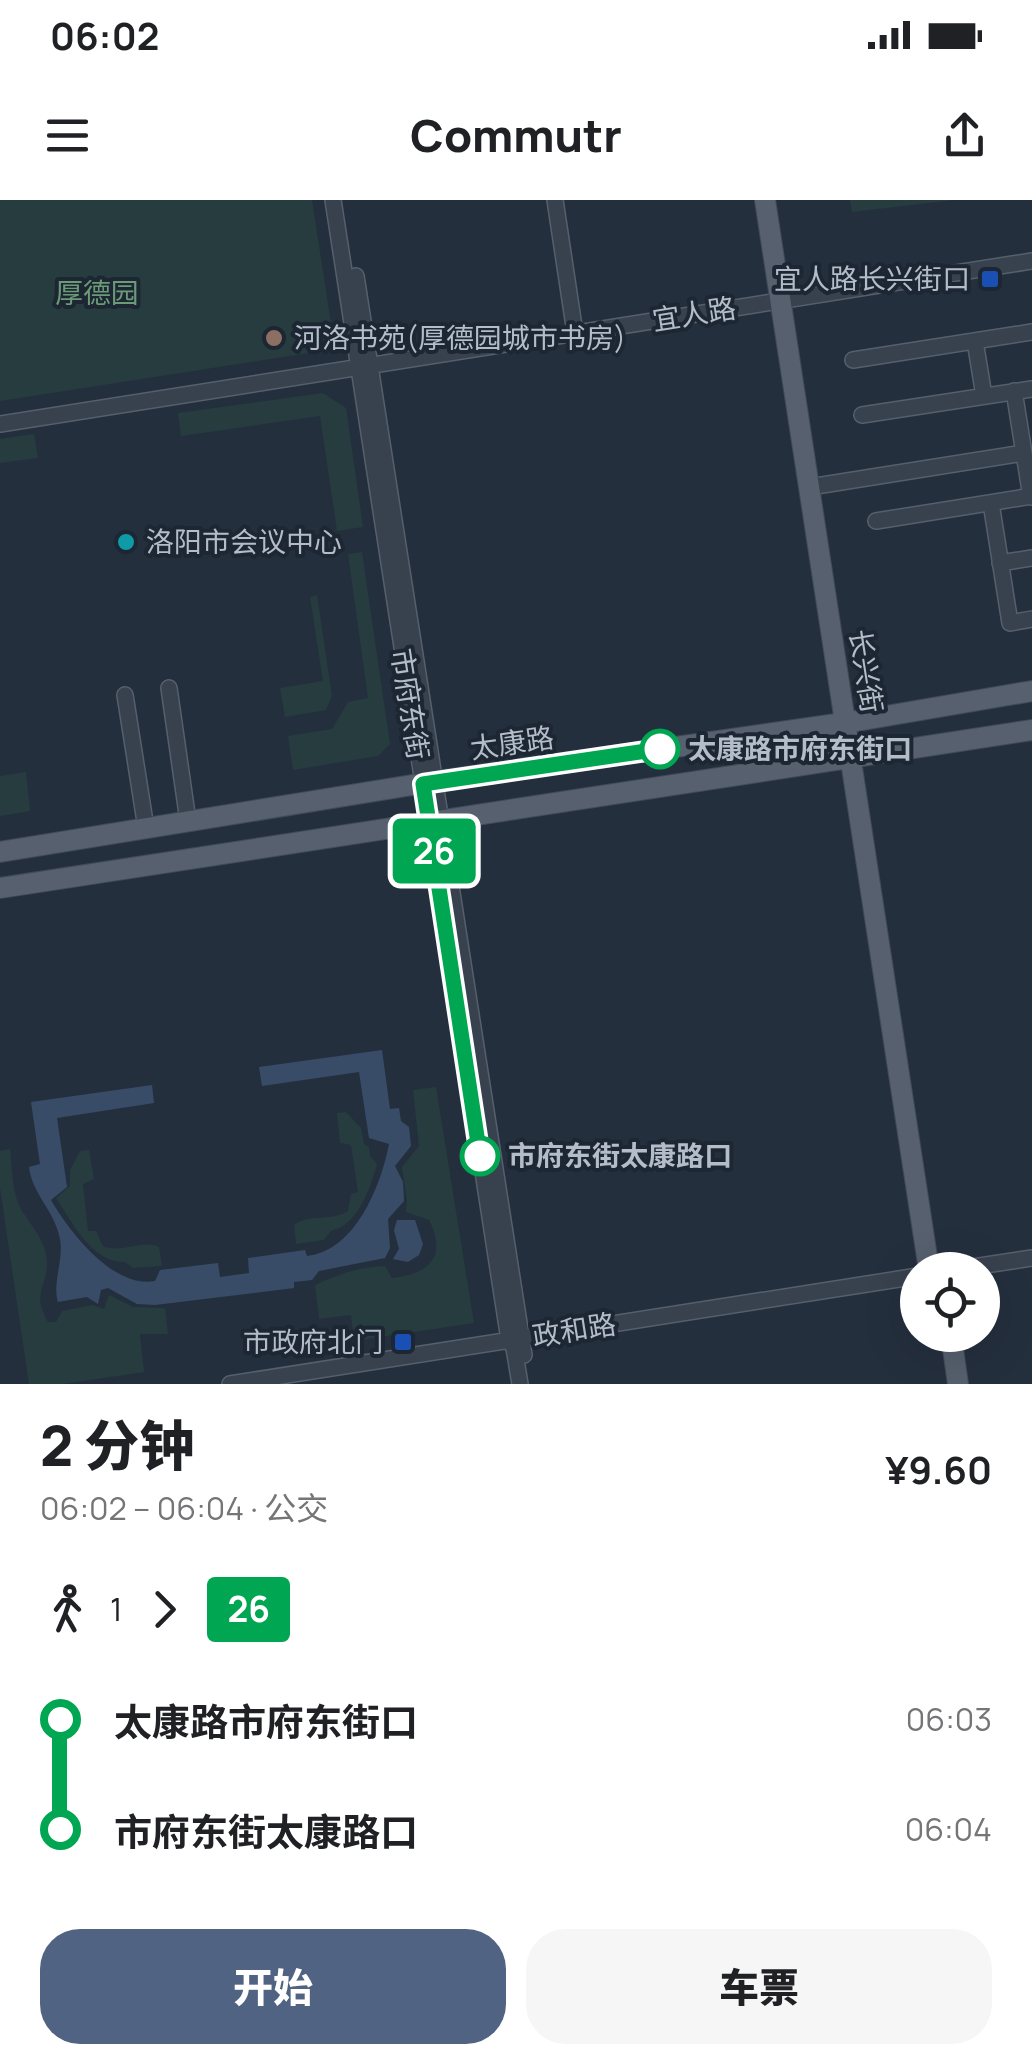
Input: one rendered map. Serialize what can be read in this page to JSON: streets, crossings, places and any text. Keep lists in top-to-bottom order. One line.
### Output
{"streets":{"main road":["长兴街","太康路"],"street":["宜人路","市府东街","政和路"]},"crossings":[["宜人路","长兴街"],["宜人路","市府东街"],["长兴街","太康路"],["市府东街","太康路"],["市府东街","政和路"]],"parks":["厚德园"],"places":{"transit":["宜人路长兴街口","市政府北门"],"other":["河洛书苑(厚德园城市书房)","洛阳市会议中心","太康路市府东街口","市府东街太康路口"]},"lines":["bus line 26"],"page":{"status":"06:02","header":"Commutr","on_map":"26","heading":["2 分钟","06:02 – 06:04 · 公交","¥9.60"],"legs":["1","26"],"list":[{"name":"太康路市府东街口","value":"06:03"},{"name":"市府东街太康路口","value":"06:04"}],"buttons":["开始","车票"]}}
